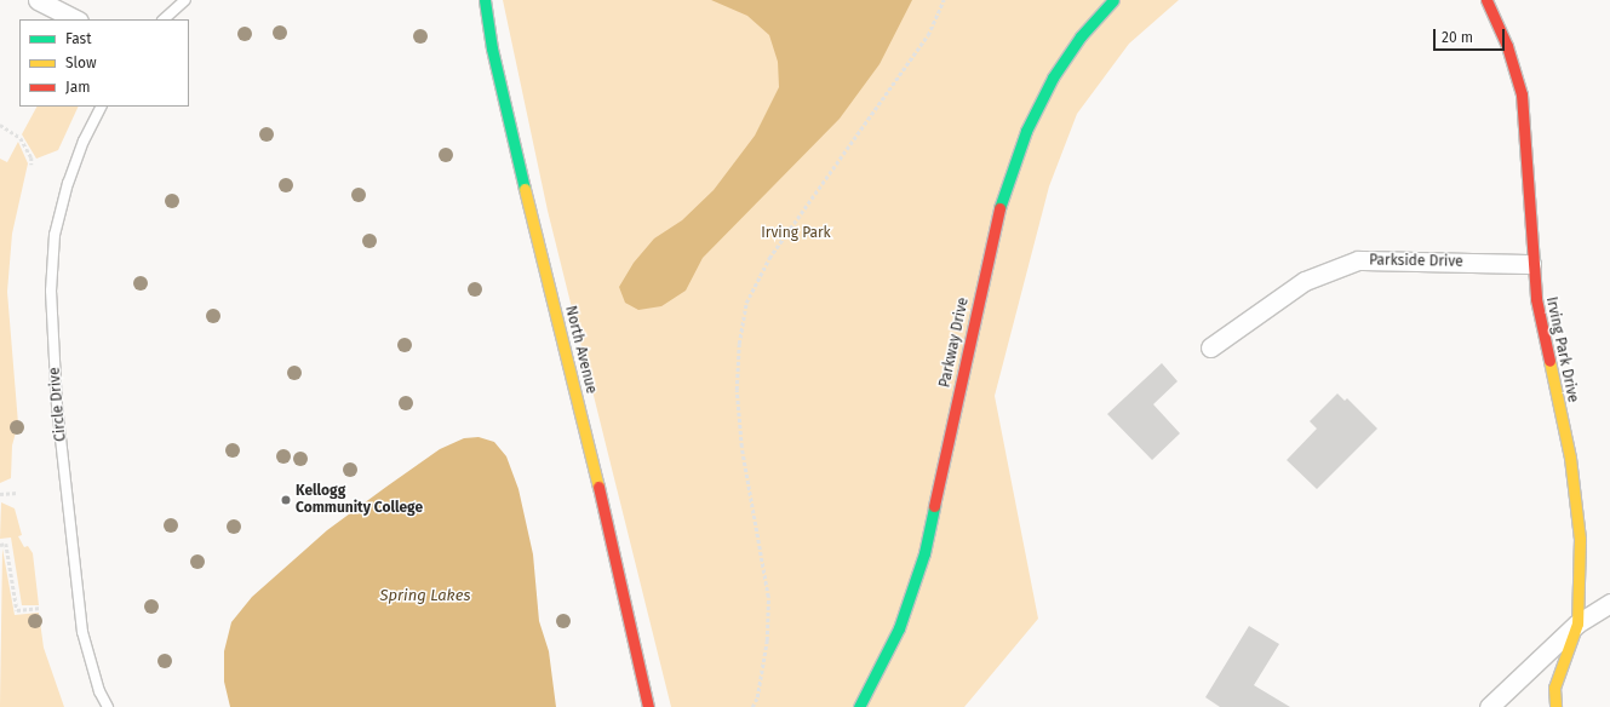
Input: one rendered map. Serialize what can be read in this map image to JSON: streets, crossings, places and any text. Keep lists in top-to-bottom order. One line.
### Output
{"streets":{"street":["Parkside Drive","Parkway Drive","North Avenue","Irving Park Drive"],"lane":["Circle Drive"]},"crossings":[["Parkside Drive","Irving Park Drive"]],"water":["Spring Lakes"],"parks":["Irving Park"],"places":["Kellogg Community College"],"legend":["Fast","Slow","Jam"],"scale_bar":"20 m"}
